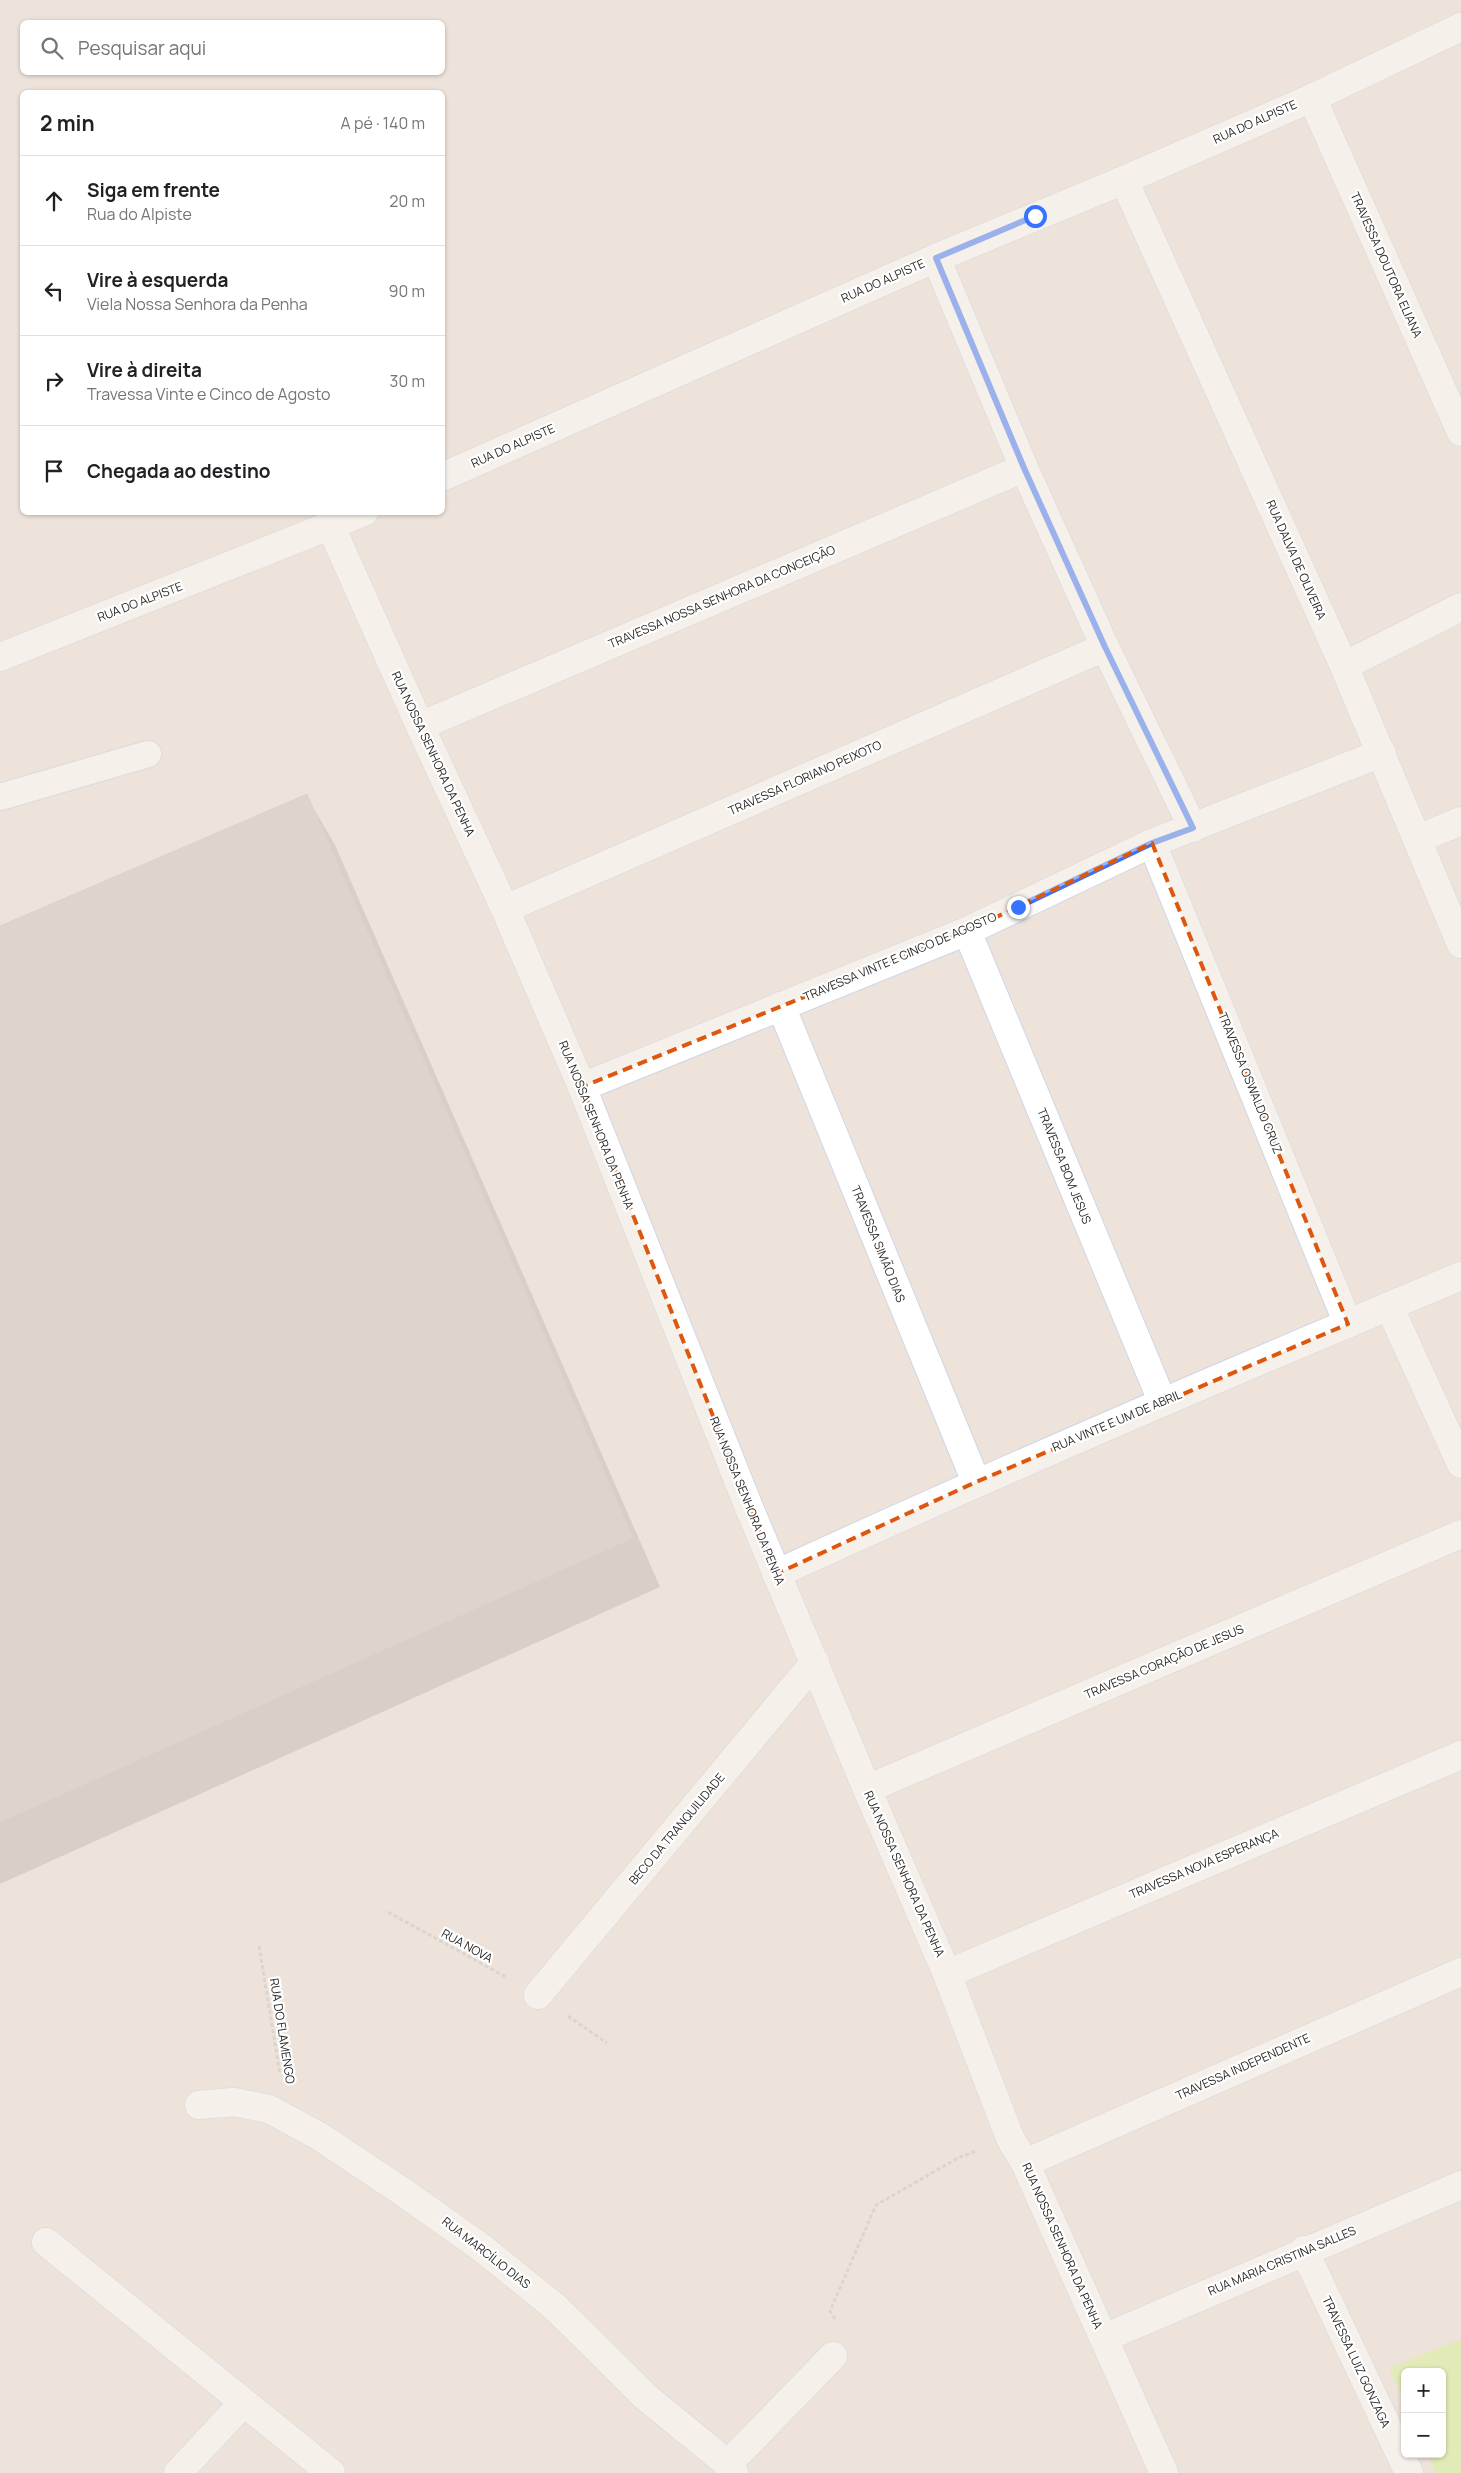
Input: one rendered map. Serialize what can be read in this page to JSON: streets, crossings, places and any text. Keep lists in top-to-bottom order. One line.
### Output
{"streets":{"street":["RUA DO ALPISTE","TRAVESSA DOUTORA ELIANA","RUA DALVA DE OLIVEIRA","TRAVESSA NOSSA SENHORA DA CONCEIÇÃO","RUA NOSSA SENHORA DA PENHA","TRAVESSA FLORIANO PEIXOTO","TRAVESSA VINTE E CINCO DE AGOSTO","TRAVESSA OSWALDO CRUZ","TRAVESSA BOM JESUS","TRAVESSA SIMÃO DIAS","RUA VINTE E UM DE ABRIL","TRAVESSA CORAÇÃO DE JESUS","BECO DA TRANQUILIDADE","TRAVESSA NOVA ESPERANÇA","TRAVESSA INDEPENDENTE","RUA MARCÍLIO DIAS","RUA MARIA CRISTINA SALLES","TRAVESSA LUIZ GONZAGA"],"path":["RUA NOVA","RUA DO FLAMENGO"]},"crossings":[["RUA DO ALPISTE","TRAVESSA DOUTORA ELIANA"],["RUA DO ALPISTE","RUA DALVA DE OLIVEIRA"],["RUA DO ALPISTE","RUA NOSSA SENHORA DA PENHA"],["RUA DALVA DE OLIVEIRA","TRAVESSA VINTE E CINCO DE AGOSTO"],["TRAVESSA NOSSA SENHORA DA CONCEIÇÃO","RUA NOSSA SENHORA DA PENHA"],["RUA NOSSA SENHORA DA PENHA","TRAVESSA FLORIANO PEIXOTO"],["RUA NOSSA SENHORA DA PENHA","TRAVESSA VINTE E CINCO DE AGOSTO"],["RUA NOSSA SENHORA DA PENHA","RUA VINTE E UM DE ABRIL"],["RUA NOSSA SENHORA DA PENHA","TRAVESSA CORAÇÃO DE JESUS"],["RUA NOSSA SENHORA DA PENHA","BECO DA TRANQUILIDADE"],["RUA NOSSA SENHORA DA PENHA","TRAVESSA NOVA ESPERANÇA"],["RUA NOSSA SENHORA DA PENHA","TRAVESSA INDEPENDENTE"],["RUA NOSSA SENHORA DA PENHA","RUA MARIA CRISTINA SALLES"],["TRAVESSA VINTE E CINCO DE AGOSTO","TRAVESSA OSWALDO CRUZ"],["TRAVESSA VINTE E CINCO DE AGOSTO","TRAVESSA BOM JESUS"],["TRAVESSA VINTE E CINCO DE AGOSTO","TRAVESSA SIMÃO DIAS"],["TRAVESSA OSWALDO CRUZ","RUA VINTE E UM DE ABRIL"],["TRAVESSA BOM JESUS","RUA VINTE E UM DE ABRIL"],["TRAVESSA SIMÃO DIAS","RUA VINTE E UM DE ABRIL"],["BECO DA TRANQUILIDADE","RUA NOVA"],["RUA DO FLAMENGO","RUA MARCÍLIO DIAS"],["RUA MARIA CRISTINA SALLES","TRAVESSA LUIZ GONZAGA"]],"page":{"search":"Pesquisar aqui","heading":["2 min","A pé · 140 m"],"list":[["Siga em frente","Rua do Alpiste","20 m"],["Vire à esquerda","Viela Nossa Senhora da Penha","90 m"],["Vire à direita","Travessa Vinte e Cinco de Agosto","30 m"],"Chegada ao destino"],"map_buttons":["+","−"]}}
